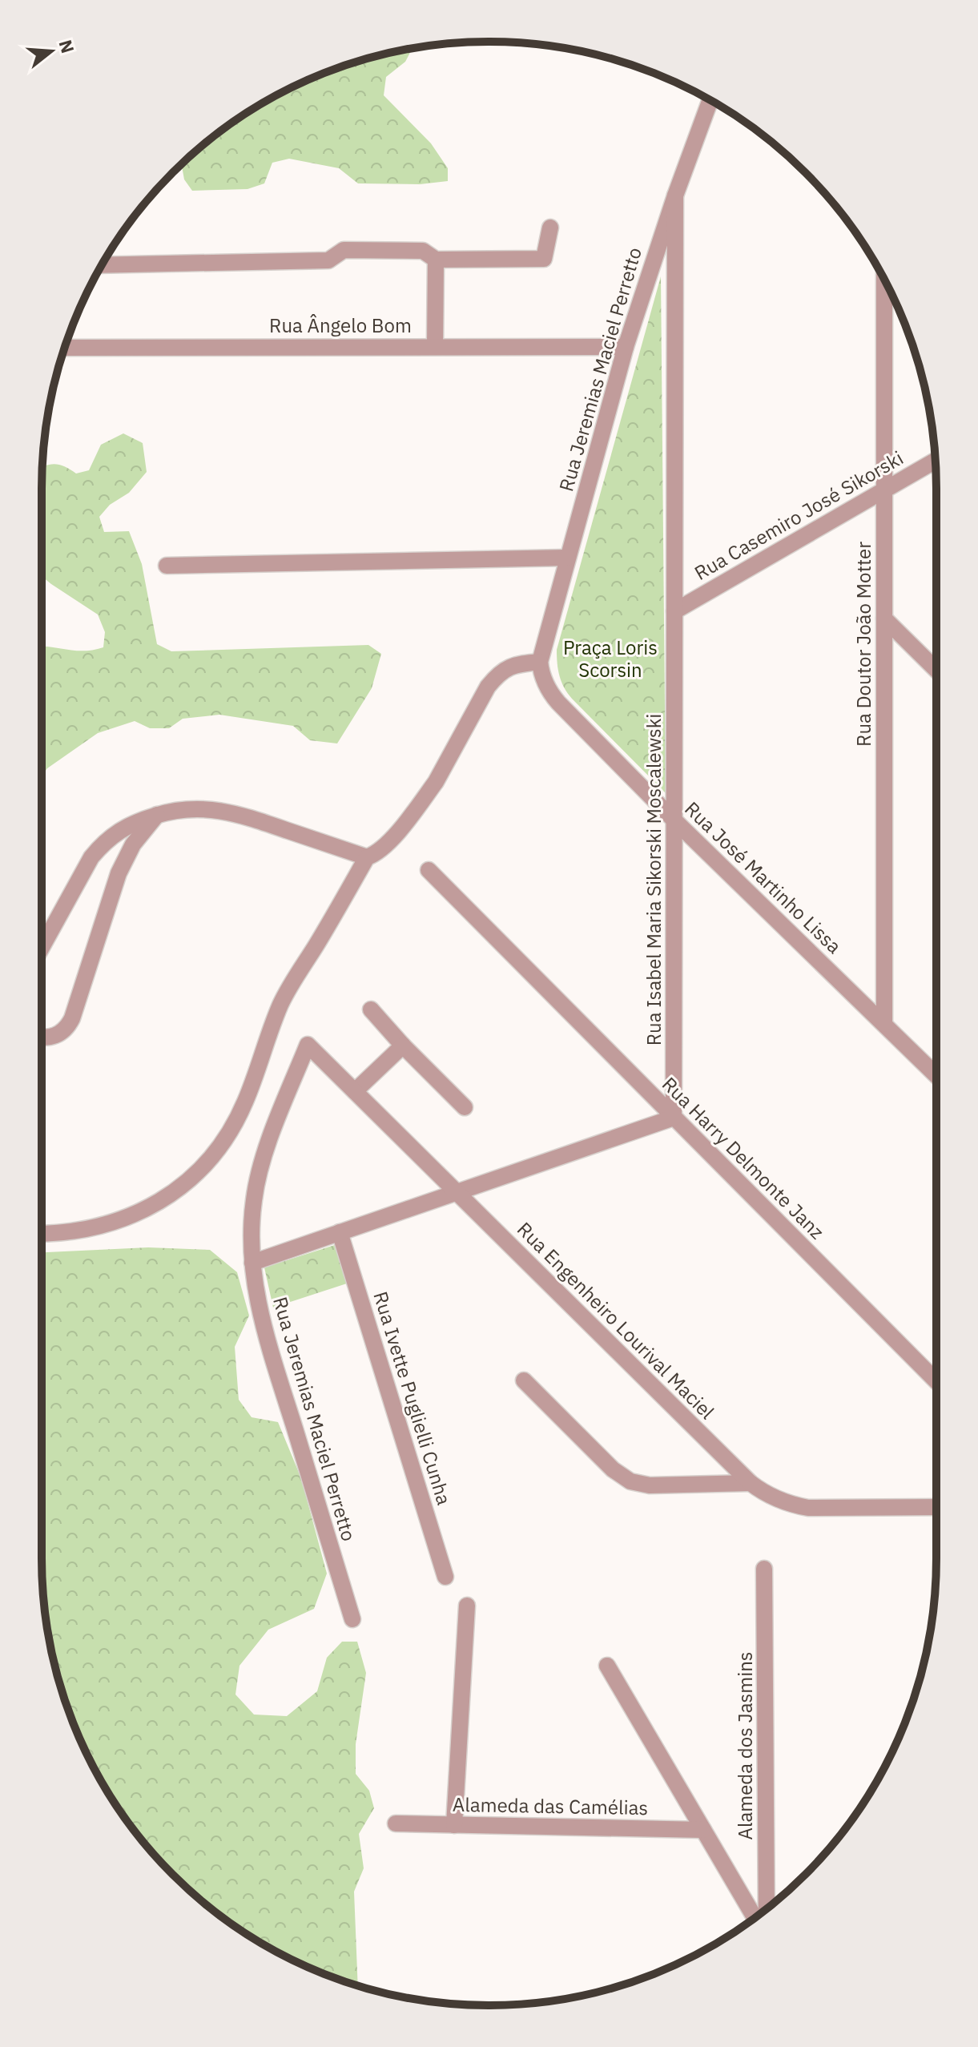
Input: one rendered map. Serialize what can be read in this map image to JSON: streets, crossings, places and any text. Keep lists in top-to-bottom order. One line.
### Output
{"streets":{"street":["Rua Ângelo Bom","Rua Jeremias Maciel Perretto","Rua Casemiro José Sikorski","Rua Doutor João Motter","Rua José Martinho Lissa","Rua Isabel Maria Sikorski Moscalewski","Rua Harry Delmonte Janz","Rua Engenheiro Lourival Maciel","Rua Ivette Puglielli Cunha","Alameda dos Jasmins","Alameda das Camélias"]},"crossings":[["Rua Ângelo Bom","Rua Jeremias Maciel Perretto"],["Rua Jeremias Maciel Perretto","Rua José Martinho Lissa"],["Rua Jeremias Maciel Perretto","Rua Isabel Maria Sikorski Moscalewski"],["Rua Jeremias Maciel Perretto","Rua Engenheiro Lourival Maciel"],["Rua Casemiro José Sikorski","Rua Doutor João Motter"],["Rua Casemiro José Sikorski","Rua Isabel Maria Sikorski Moscalewski"],["Rua Doutor João Motter","Rua José Martinho Lissa"],["Rua José Martinho Lissa","Rua Isabel Maria Sikorski Moscalewski"],["Rua Isabel Maria Sikorski Moscalewski","Rua Harry Delmonte Janz"]],"parks":["Praça Loris Scorsin"],"north":"right"}
